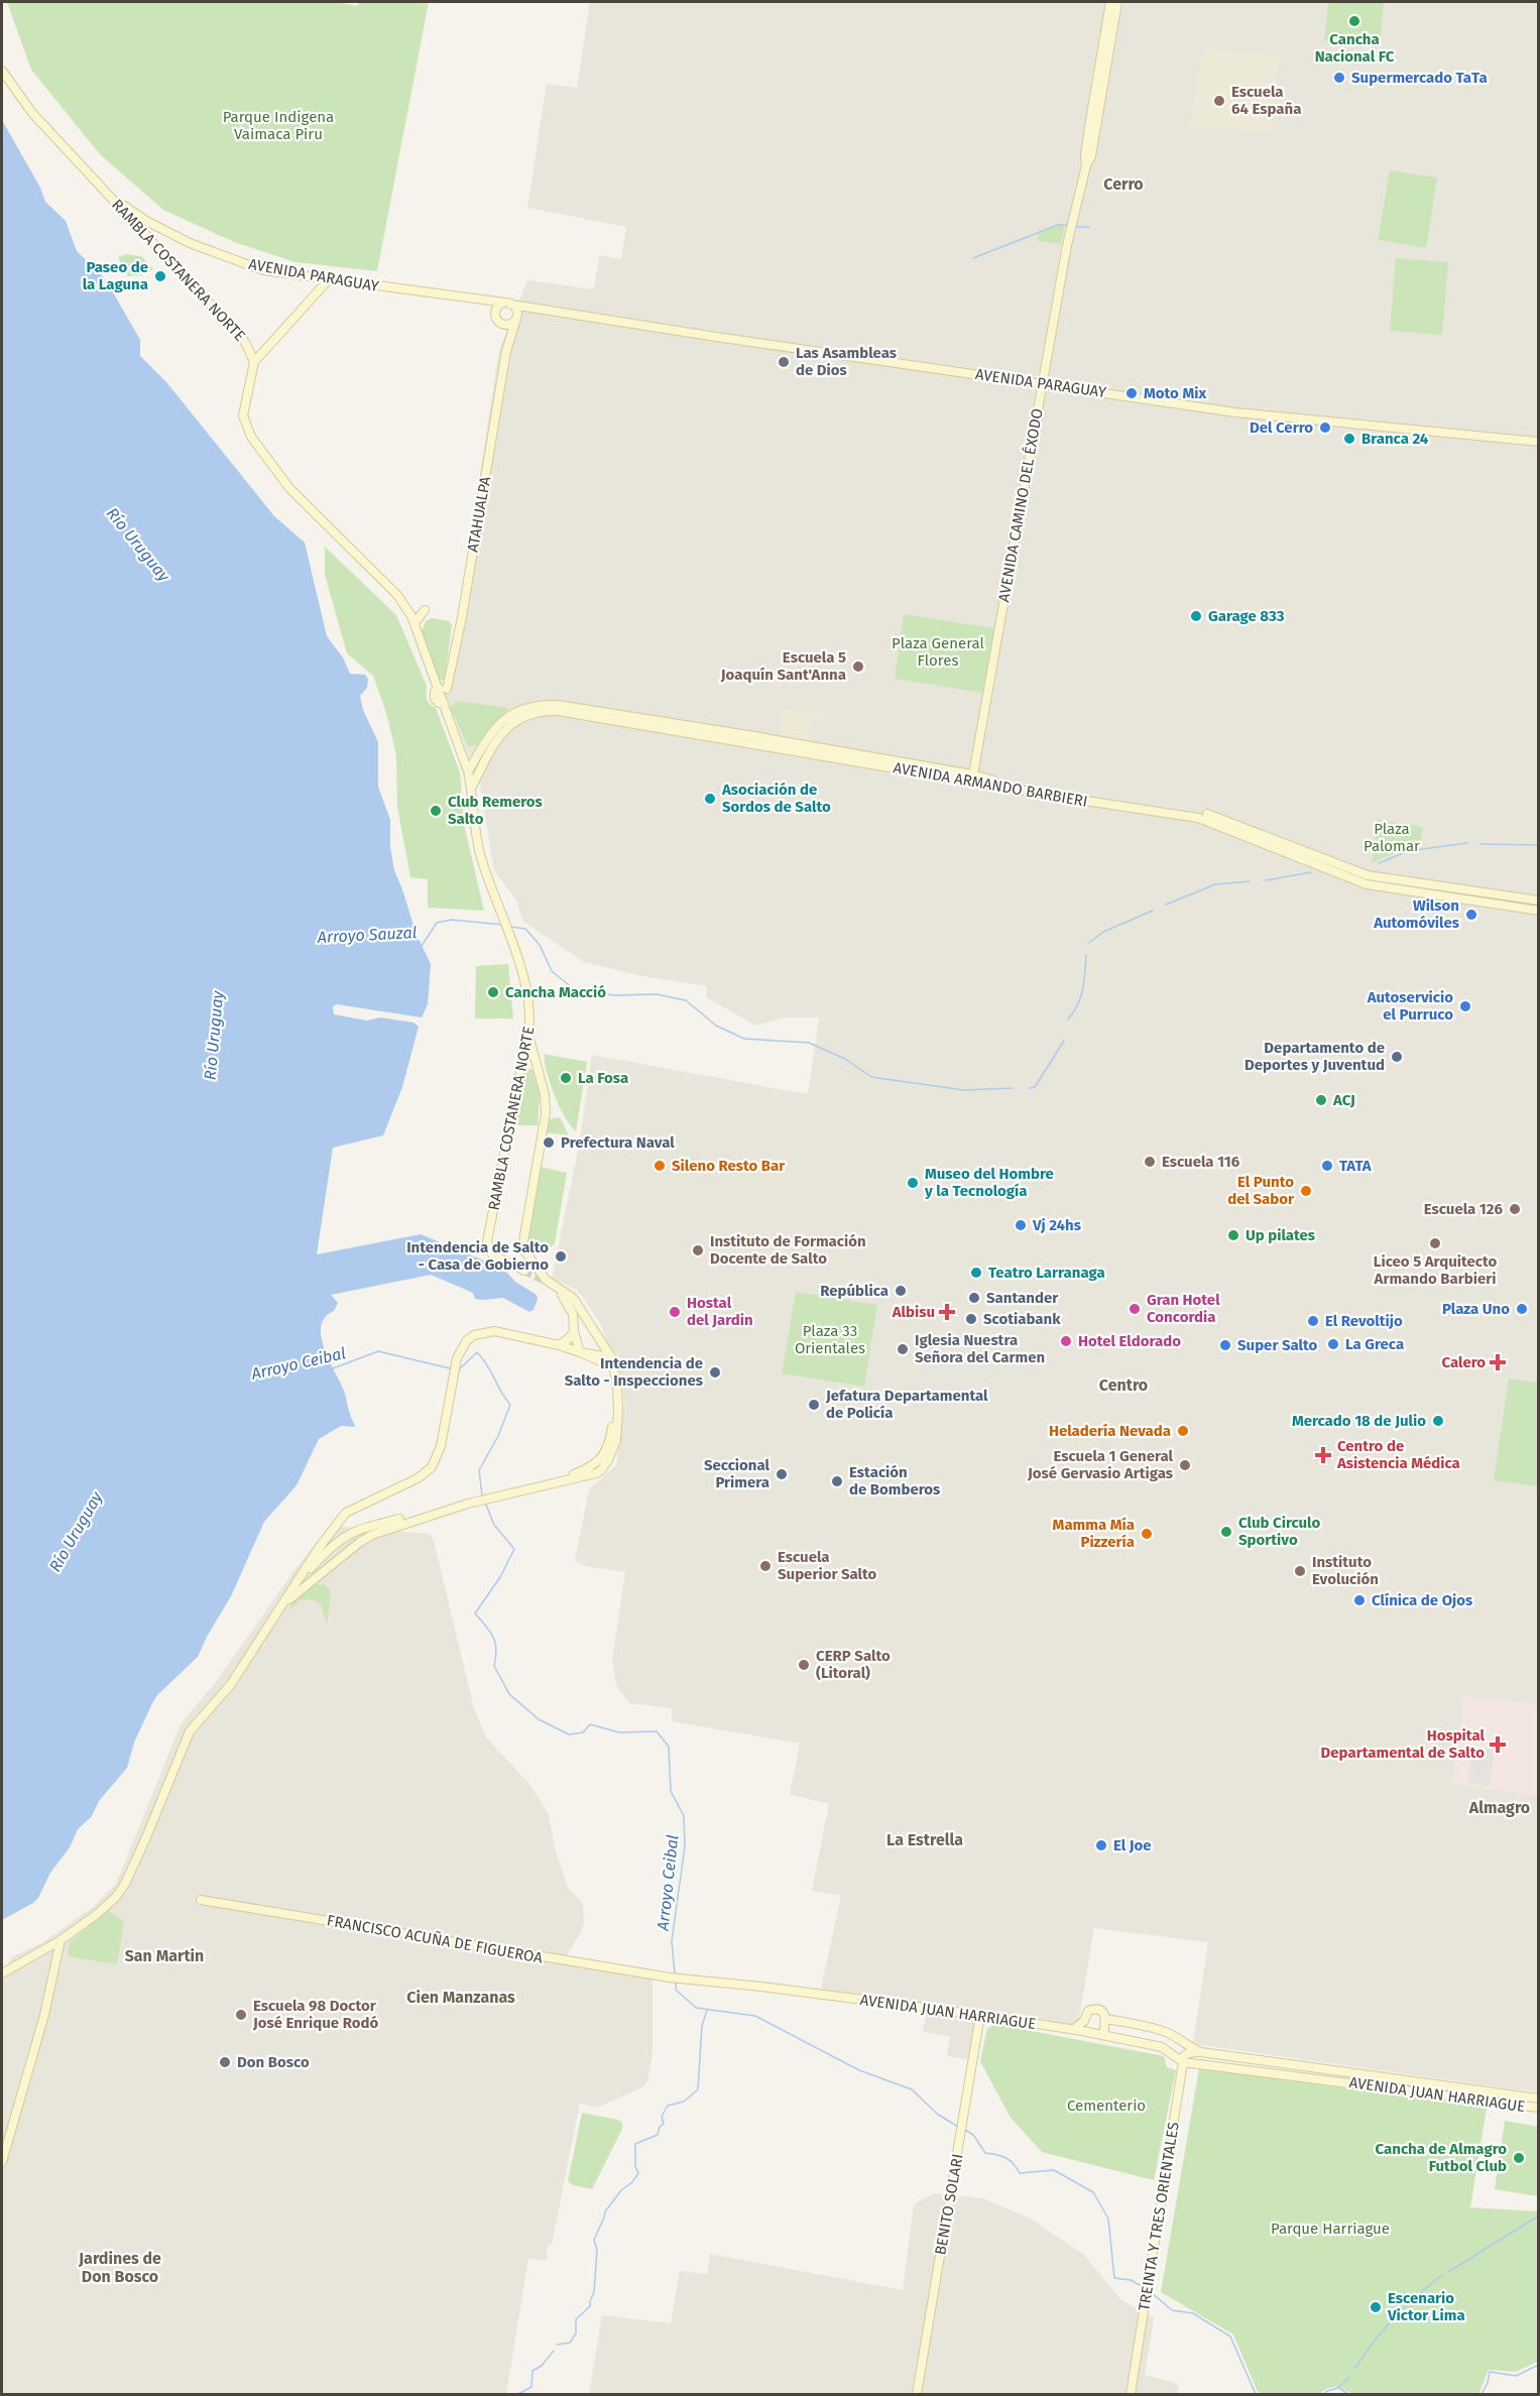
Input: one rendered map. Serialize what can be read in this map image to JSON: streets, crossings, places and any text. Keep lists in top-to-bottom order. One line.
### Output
{"streets":{"street":["RAMBLA COSTANERA NORTE","AVENIDA PARAGUAY","AVENIDA CAMINO DEL ÉXODO","ATAHUALPA","AVENIDA ARMANDO BARBIERI","FRANCISCO ACUÑA DE FIGUEROA","AVENIDA JUAN HARRIAGUE","BENITO SOLARI","TREINTA Y TRES ORIENTALES"]},"crossings":[["RAMBLA COSTANERA NORTE","AVENIDA PARAGUAY"],["RAMBLA COSTANERA NORTE","ATAHUALPA"],["RAMBLA COSTANERA NORTE","AVENIDA ARMANDO BARBIERI"],["AVENIDA PARAGUAY","AVENIDA CAMINO DEL ÉXODO"],["AVENIDA PARAGUAY","ATAHUALPA"],["AVENIDA CAMINO DEL ÉXODO","AVENIDA ARMANDO BARBIERI"],["FRANCISCO ACUÑA DE FIGUEROA","AVENIDA JUAN HARRIAGUE"],["AVENIDA JUAN HARRIAGUE","BENITO SOLARI"],["AVENIDA JUAN HARRIAGUE","TREINTA Y TRES ORIENTALES"]],"districts":["Cerro","Centro","Almagro","La Estrella","San Martin","Cien Manzanas","Jardines de Don Bosco"],"water":["Río Uruguay","Arroyo Sauzal","Arroyo Ceibal"],"parks":["Parque Indígena Vaimaca Piru","Plaza General Flores","Plaza Palomar","Plaza 33 Orientales","Cementerio","Parque Harriague"],"places":{"other":["Cancha Nacional FC","Supermercado TaTa","Escuela 64 España","Paseo de la Laguna","Las Asambleas de Dios","Moto Mix","Del Cerro","Branca 24","Garage 833","Escuela 5 Joaquín Sant'Anna","Asociación de Sordos de Salto","Club Remeros Salto","Wilson Automóviles","Cancha Macció","Autoservicio el Purruco","Departamento de Deportes y Juventud","La Fosa","ACJ","Prefectura Naval","Escuela 116","Sileno Resto Bar","TATA","Museo del Hombre y la Tecnología","El Punto del Sabor","Escuela 126","Vj 24hs","Up pilates","Liceo 5 Arquitecto Armando Barbieri","Instituto de Formación Docente de Salto","Intendencia de Salto - Casa de Gobierno","Teatro Larranaga","República","Santander","Gran Hotel Concordia","Plaza Uno","Hostal del Jardin","Scotiabank","El Revoltijo","Hotel Eldorado","La Greca","Super Salto","Iglesia Nuestra Señora del Carmen","Intendencia de Salto - Inspecciones","Jefatura Departamental de Policía","Mercado 18 de Julio","Heladería Nevada","Escuela 1 General José Gervasio Artigas","Seccional Primera","Estación de Bomberos","Club Circulo Sportivo","Mamma Mía Pizzería","Escuela Superior Salto","Instituto Evolución","Clínica de Ojos","CERP Salto (Litoral)","El Joe","Escuela 98 Doctor José Enrique Rodó","Don Bosco","Cancha de Almagro Futbol Club","Escenario Victor Lima"],"health":["Albisu","Calero","Centro de Asistencia Médica","Hospital Departamental de Salto"]}}
